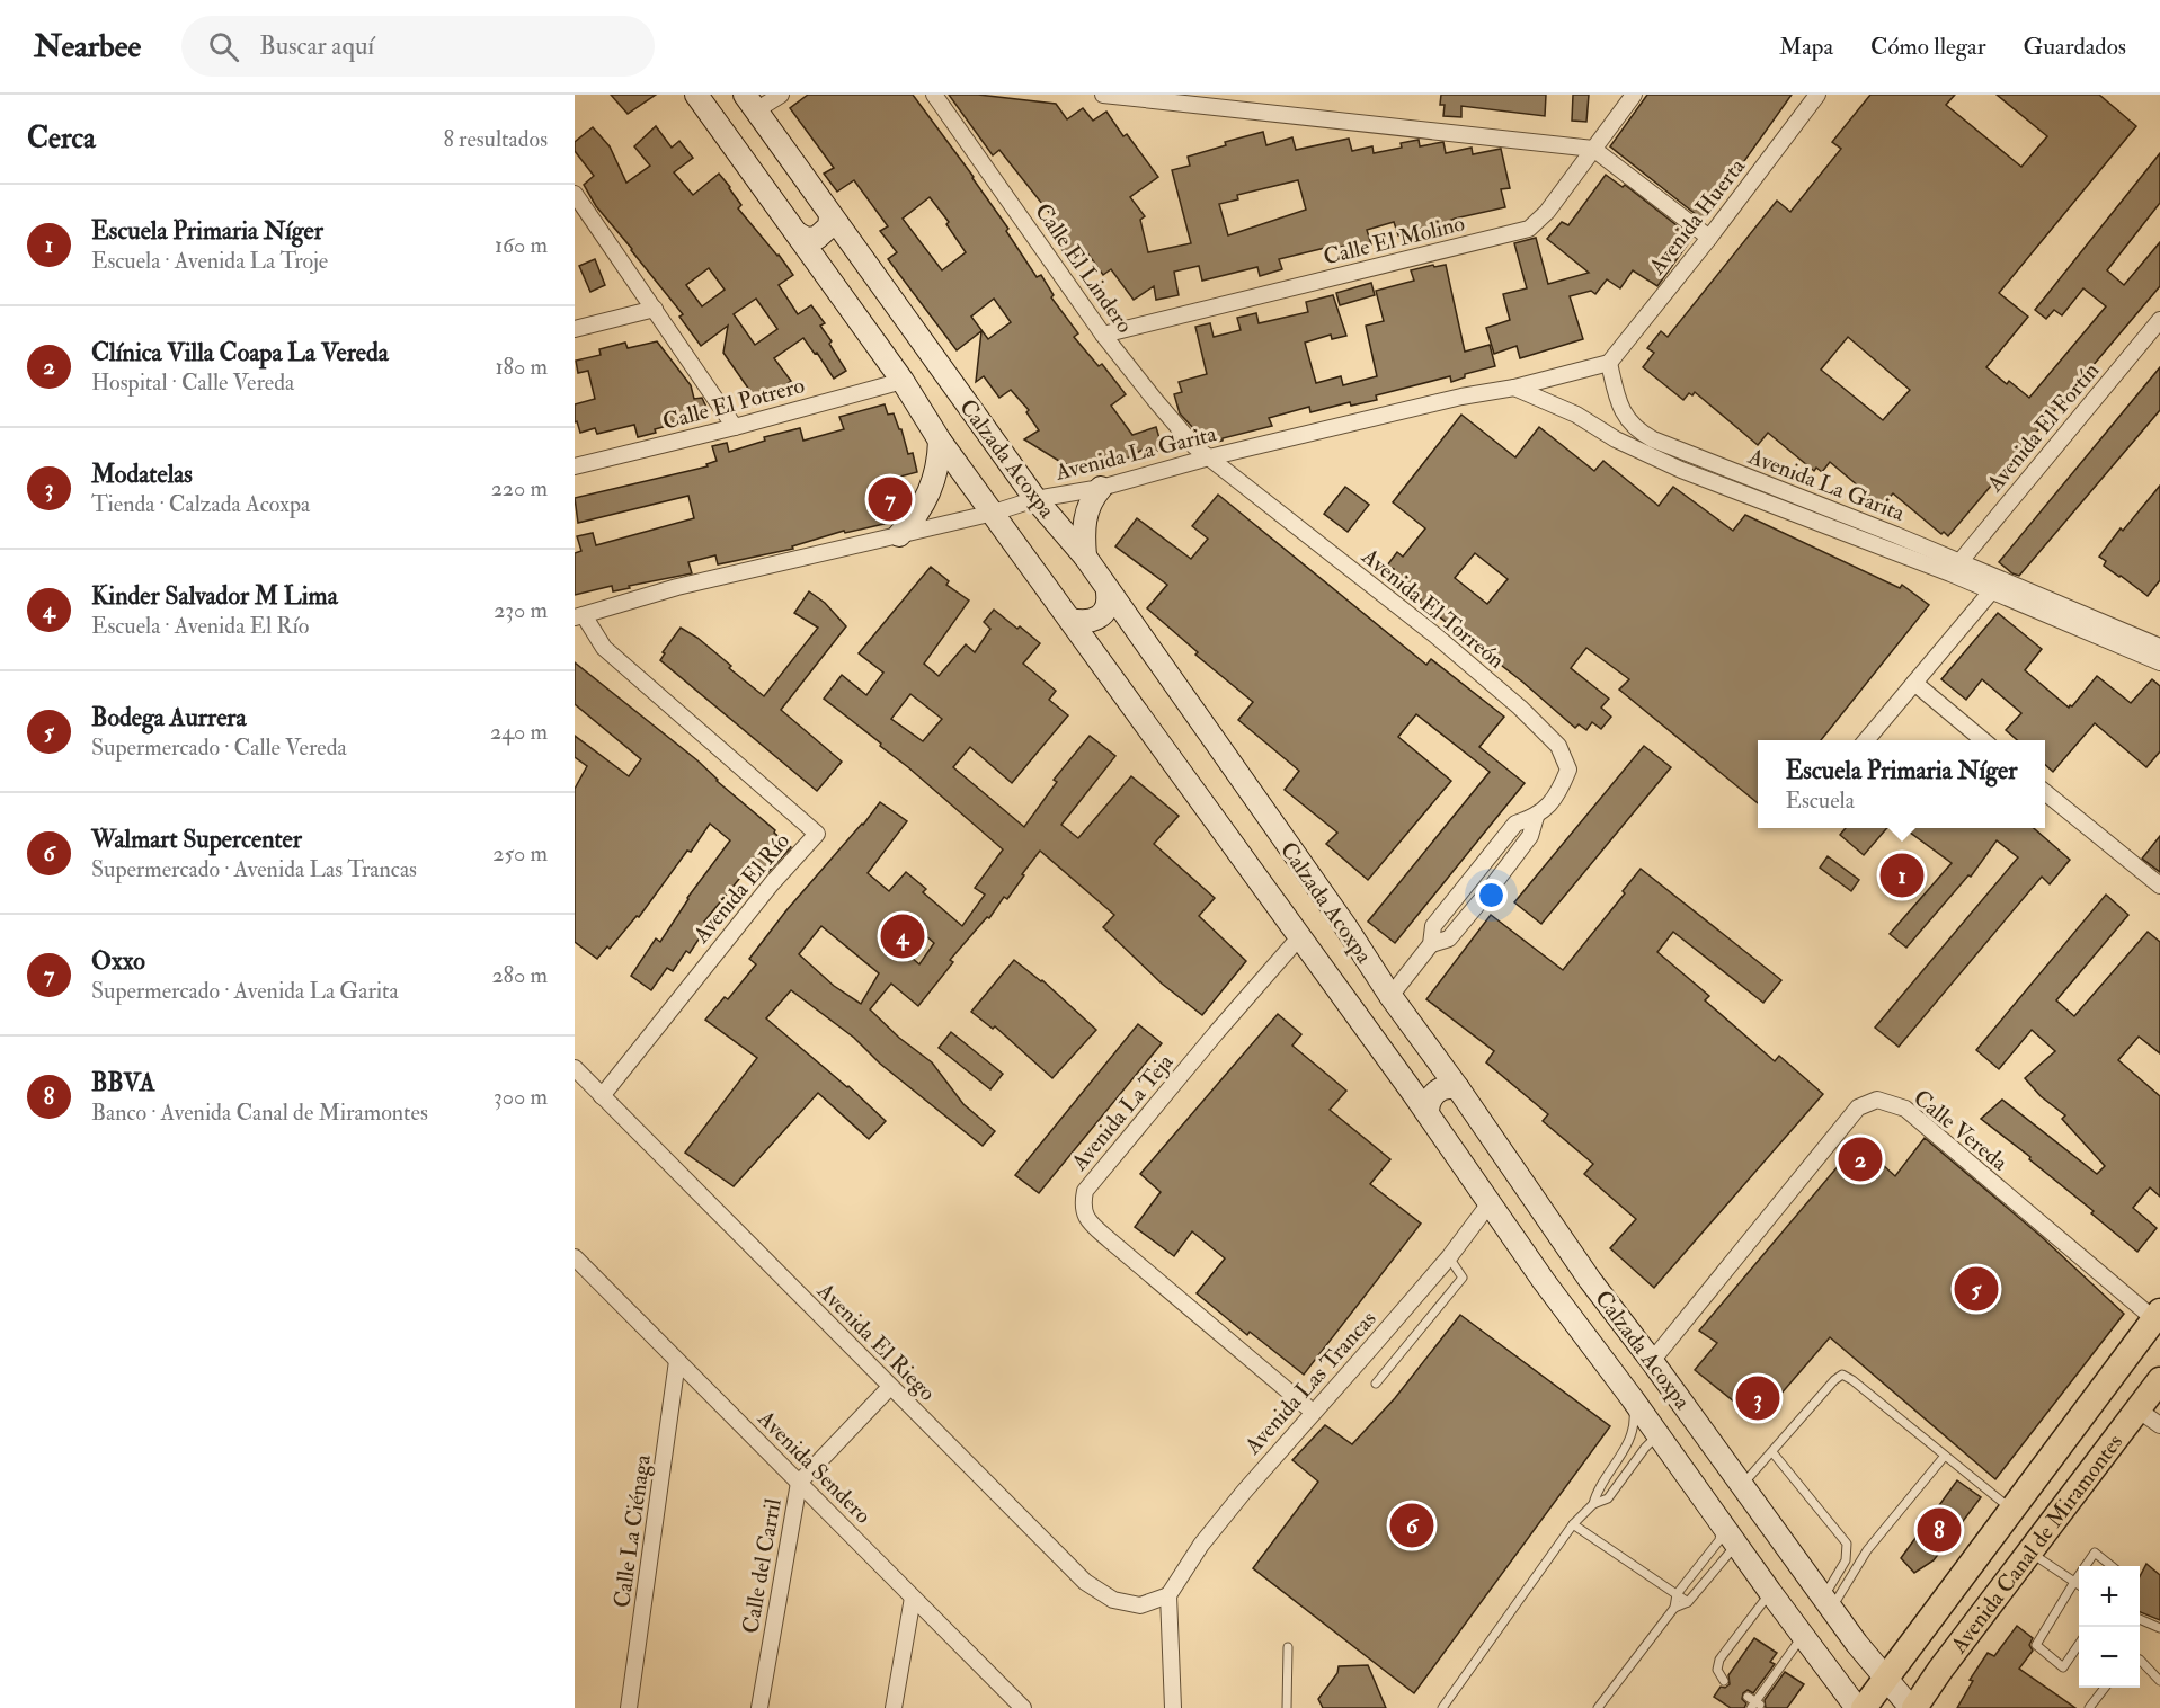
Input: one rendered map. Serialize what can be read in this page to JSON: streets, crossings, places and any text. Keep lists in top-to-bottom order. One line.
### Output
{"streets":{"main road":["Calzada Acoxpa","Avenida Canal de Miramontes"],"street":["Avenida Huerta","Calle El Molino","Calle El Lindero","Calle El Potrero","Avenida El Fortín","Avenida La Garita","Avenida El Torreón","Avenida El Río","Avenida La Teja","Calle Vereda","Avenida El Riego","Avenida Las Trancas","Avenida Sendero","Calle La Ciénaga","Calle del Carril"]},"crossings":[["Avenida Huerta","Avenida La Garita"],["Calle El Molino","Calle El Lindero"],["Calle El Lindero","Avenida La Garita"],["Calle El Lindero","Avenida El Torreón"],["Calle El Potrero","Calzada Acoxpa"],["Avenida El Fortín","Avenida La Garita"],["Avenida La Garita","Calzada Acoxpa"],["Avenida La Garita","Avenida El Torreón"],["Avenida La Garita","Avenida El Río"],["Calzada Acoxpa","Avenida El Torreón"],["Calzada Acoxpa","Avenida La Teja"],["Calzada Acoxpa","Calle Vereda"],["Calzada Acoxpa","Avenida Las Trancas"],["Calzada Acoxpa","Avenida Canal de Miramontes"],["Avenida El Río","Avenida El Riego"],["Avenida La Teja","Avenida Las Trancas"],["Calle Vereda","Avenida Canal de Miramontes"],["Avenida El Riego","Avenida Las Trancas"],["Avenida El Riego","Calle del Carril"],["Avenida Sendero","Calle La Ciénaga"],["Avenida Sendero","Calle del Carril"]],"page":{"header":"Nearbee","search":"Buscar aquí","nav":["Mapa","Cómo llegar","Guardados"],"heading":["Cerca","8 resultados"],"list":[{"mark":"1","name":"Escuela Primaria Níger","note":"Escuela · Avenida La Troje","value":"160 m"},{"mark":"2","name":"Clínica Villa Coapa La Vereda","note":"Hospital · Calle Vereda","value":"180 m"},{"mark":"3","name":"Modatelas","note":"Tienda · Calzada Acoxpa","value":"220 m"},{"mark":"4","name":"Kinder Salvador M Lima","note":"Escuela · Avenida El Río","value":"230 m"},{"mark":"5","name":"Bodega Aurrera","note":"Supermercado · Calle Vereda","value":"240 m"},{"mark":"6","name":"Walmart Supercenter","note":"Supermercado · Avenida Las Trancas","value":"250 m"},{"mark":"7","name":"Oxxo","note":"Supermercado · Avenida La Garita","value":"280 m"},{"mark":"8","name":"BBVA","note":"Banco · Avenida Canal de Miramontes","value":"300 m"}],"pins":["7","1","4","2","5","3","6","8"],"popup":["Escuela Primaria Níger","Escuela"],"map_buttons":["+","−"]}}
